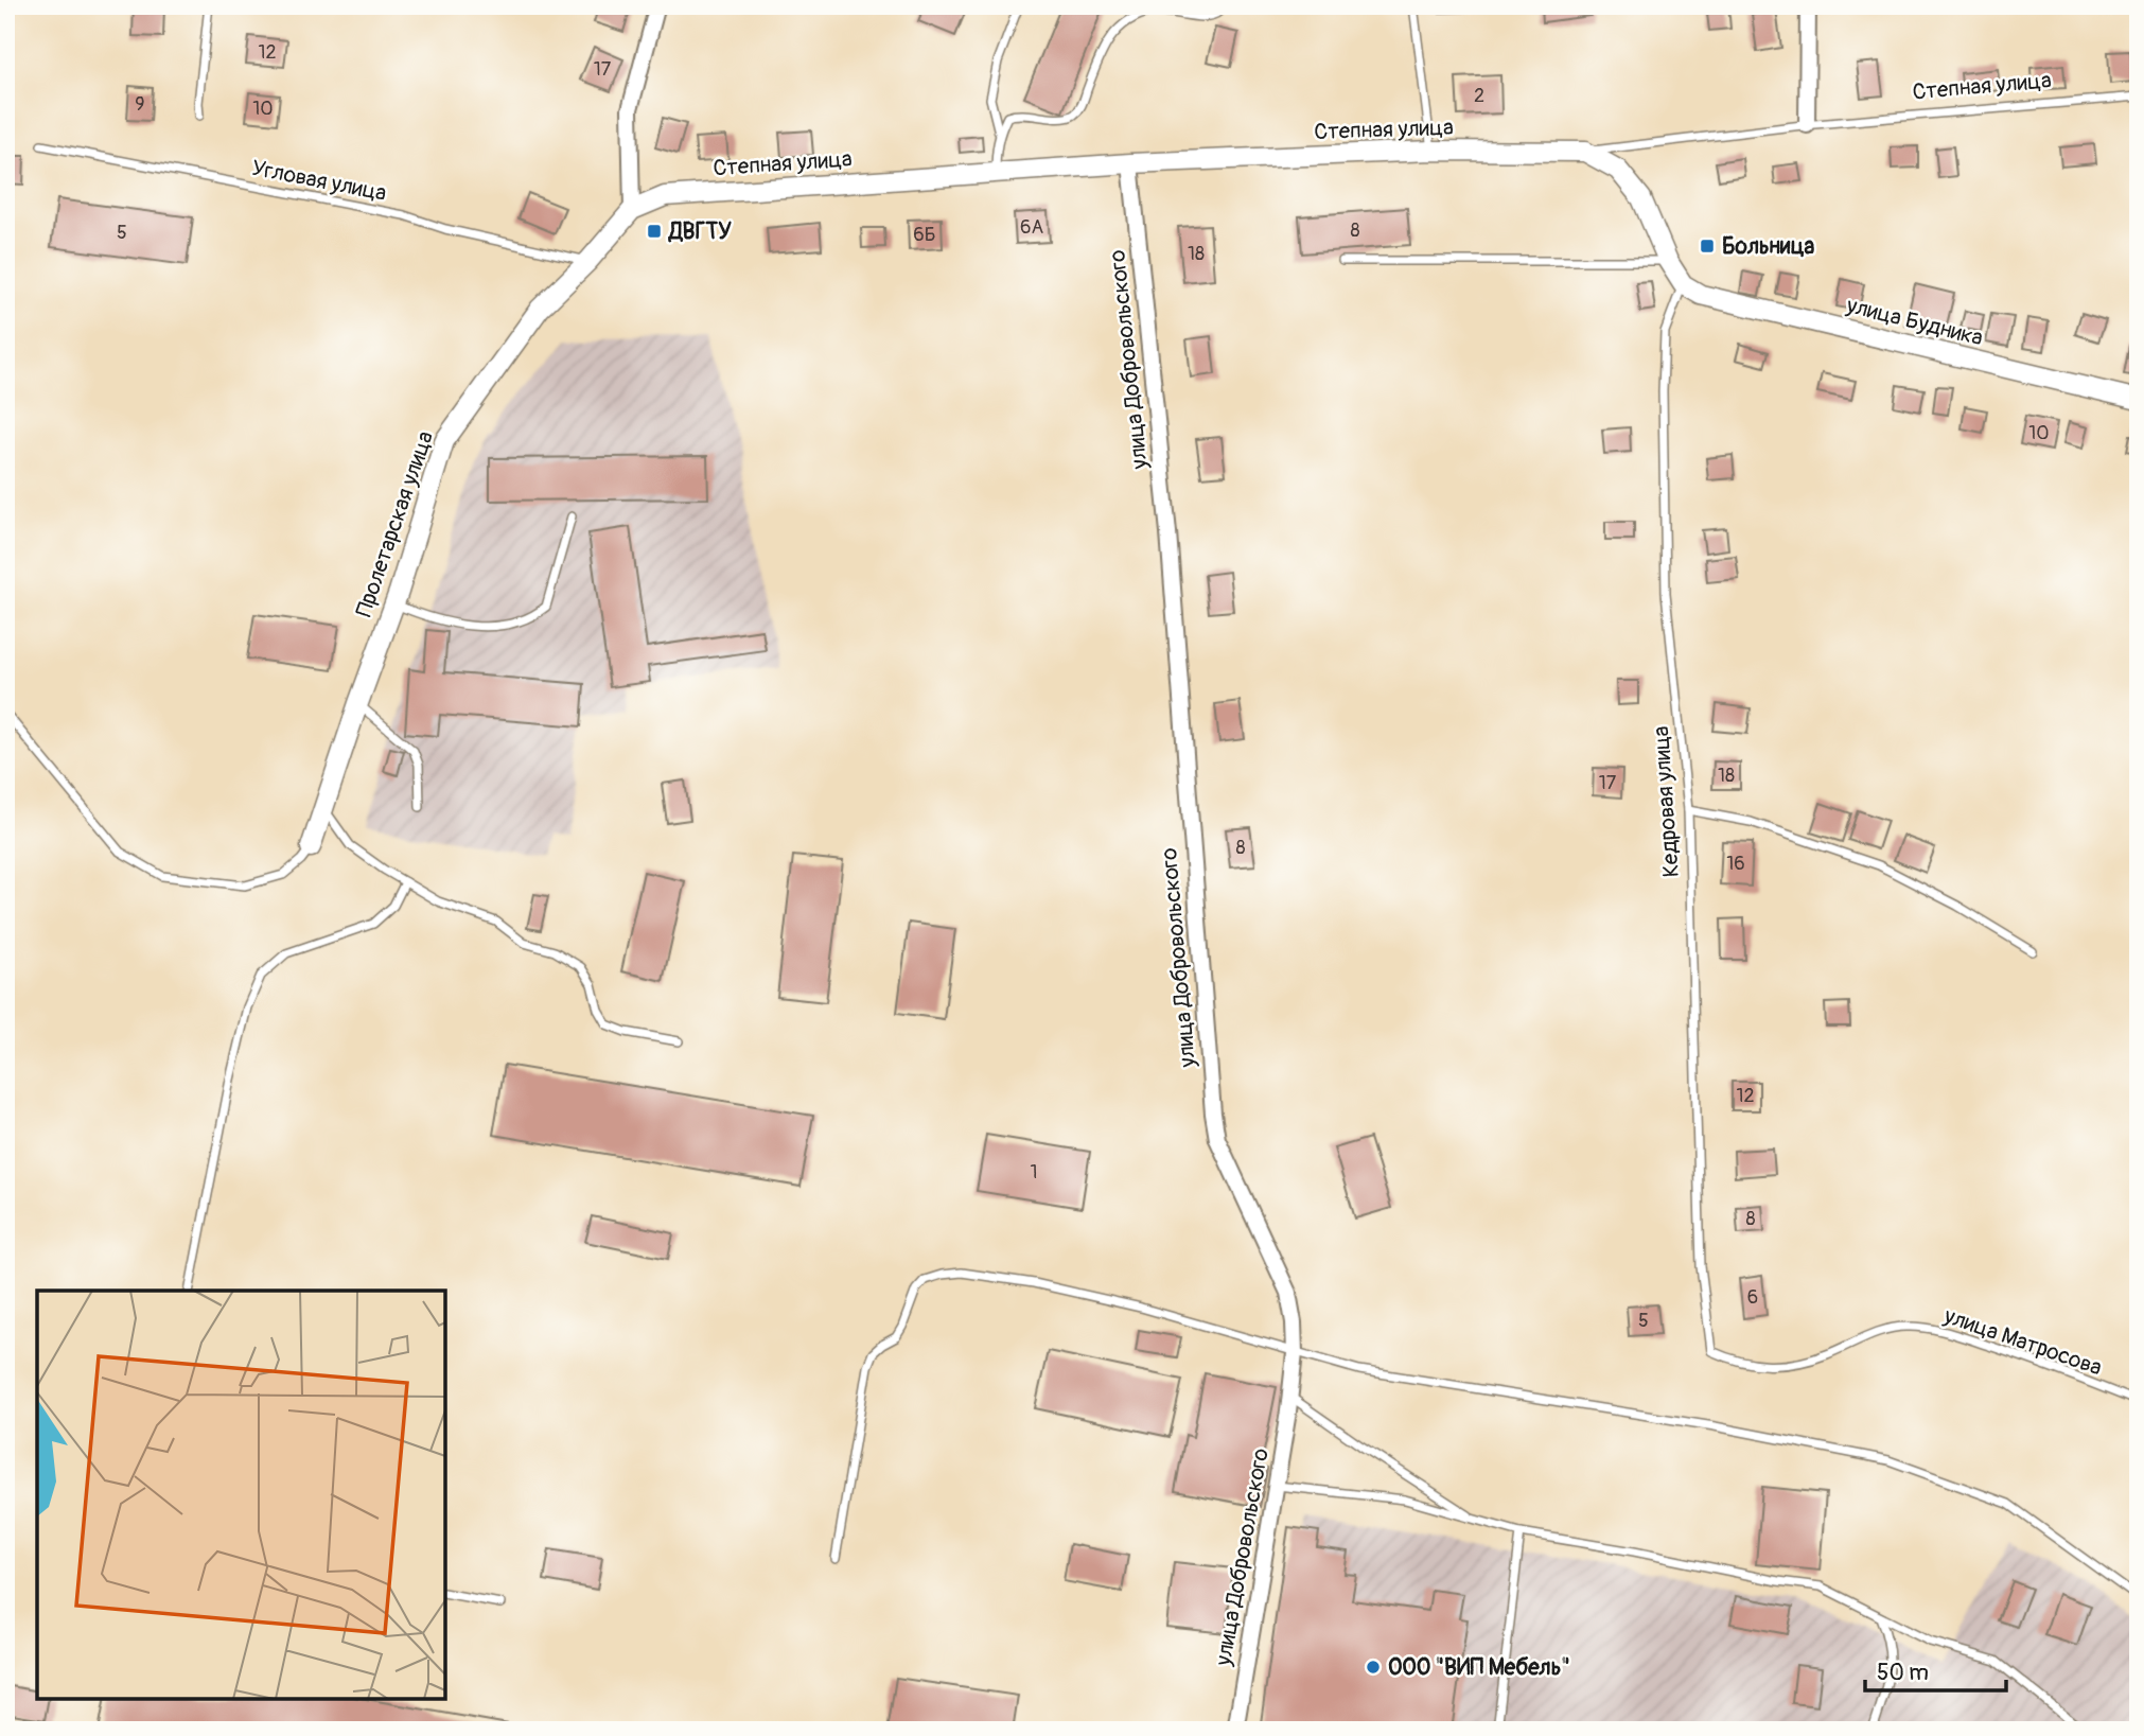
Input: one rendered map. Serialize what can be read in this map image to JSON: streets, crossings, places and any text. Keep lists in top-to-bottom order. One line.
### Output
{"streets":{"street":["Степная улица","улица Будника","улица Добровольского","Пролетарская улица"],"lane":["Угловая улица","Кедровая улица","улица Матросова"]},"crossings":[["Степная улица","улица Добровольского"],["Степная улица","Пролетарская улица"],["Угловая улица","Пролетарская улица"],["улица Будника","Кедровая улица"],["Кедровая улица","улица Матросова"]],"places":{"transit":["ДВГТУ","Больница"],"other":["ООО \"ВИП Мебель\""]},"house_numbers":["12","17","2","9","10","6А","8","5","6Б","18","10","18","17","8","16","12","1","8","6","5"],"scale_bar":"50 m"}
